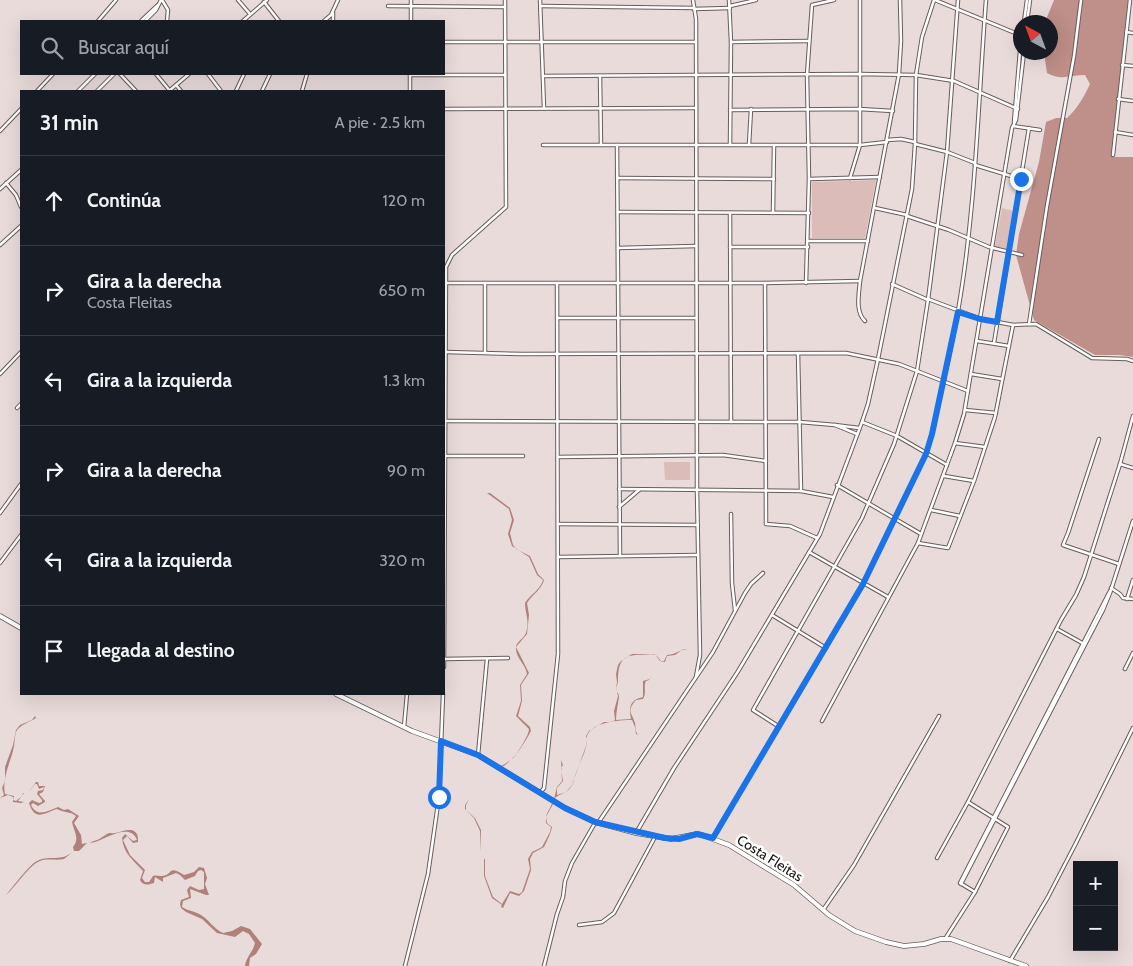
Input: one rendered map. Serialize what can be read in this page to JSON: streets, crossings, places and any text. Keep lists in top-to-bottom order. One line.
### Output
{"streets":{"main road":["Costa Fleitas"]},"north":"top left","page":{"search":"Buscar aquí","heading":["31 min","A pie · 2.5 km"],"list":[["Continúa","120 m"],["Gira a la derecha","Costa Fleitas","650 m"],["Gira a la izquierda","1.3 km"],["Gira a la derecha","90 m"],["Gira a la izquierda","320 m"],"Llegada al destino"],"map_buttons":["+","−"]}}
